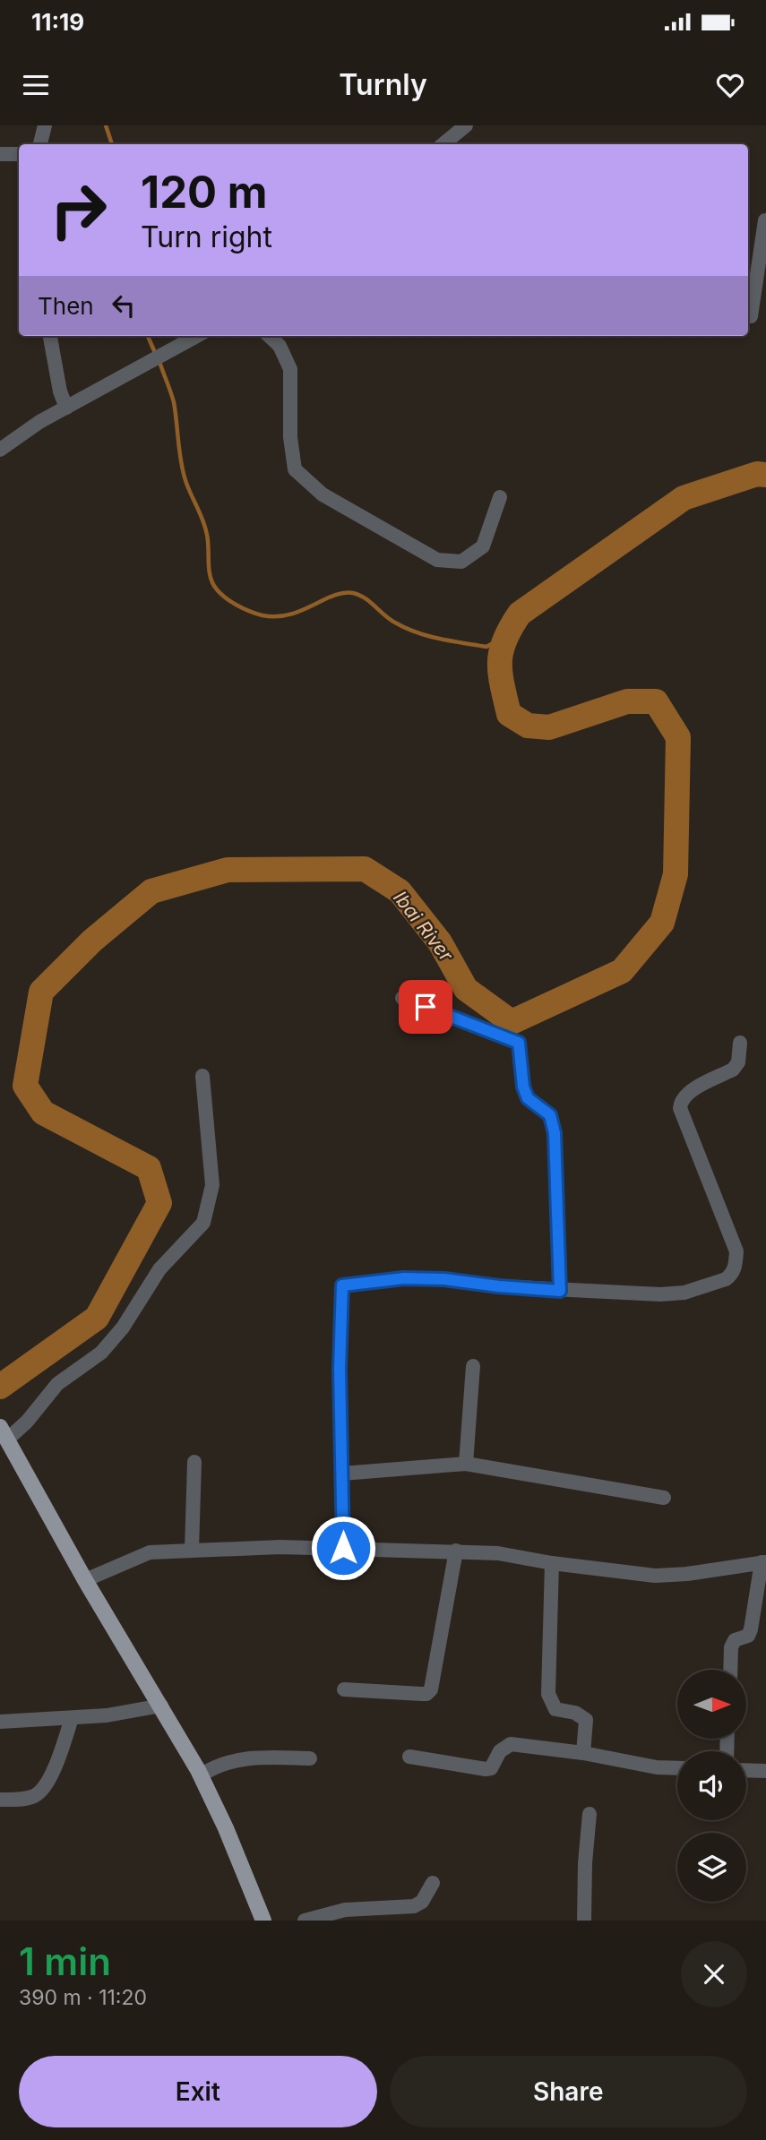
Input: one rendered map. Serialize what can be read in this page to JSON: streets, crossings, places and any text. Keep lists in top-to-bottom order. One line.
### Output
{"water":["Ibai River"],"north":"right","page":{"status":"11:19","header":"Turnly","turn":["120 m","Turn right"],"then":"Then","heading":["1 min","390 m · 11:20"],"buttons":["Exit","Share"]}}
